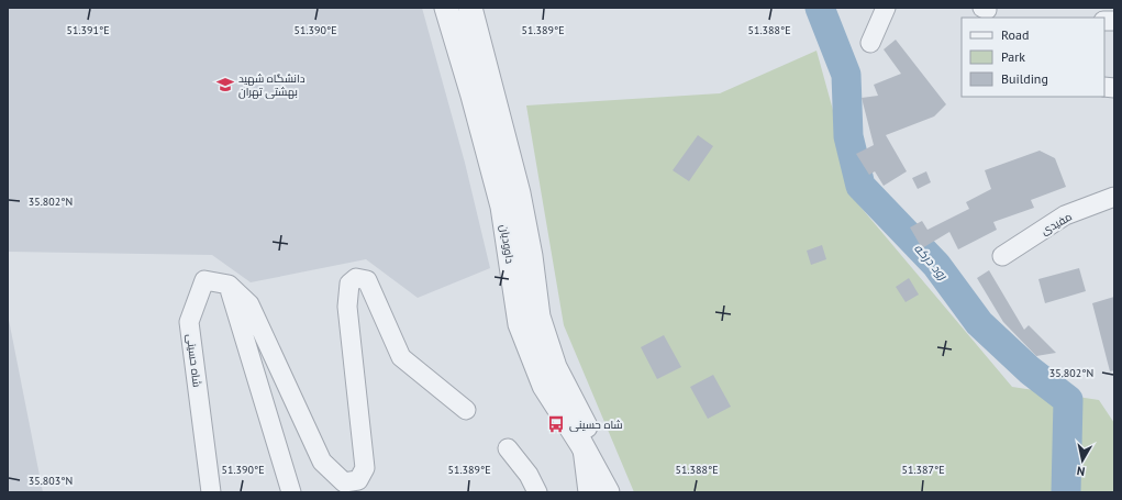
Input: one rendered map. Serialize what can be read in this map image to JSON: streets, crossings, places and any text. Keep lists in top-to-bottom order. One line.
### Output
{"streets":{"street":["مفیدی","داوودیان","شاه حسینی"]},"water":["رود درکه"],"places":{"school or university":["دانشگاه شهید بهشتی تهران"],"bus stop":["شاه حسینی"]},"legend":["Road","Park","Building"],"north":"bottom","coordinates":["51.391°E","51.390°E","51.389°E","51.388°E","35.802°N","51.387°E","35.803°N"]}
